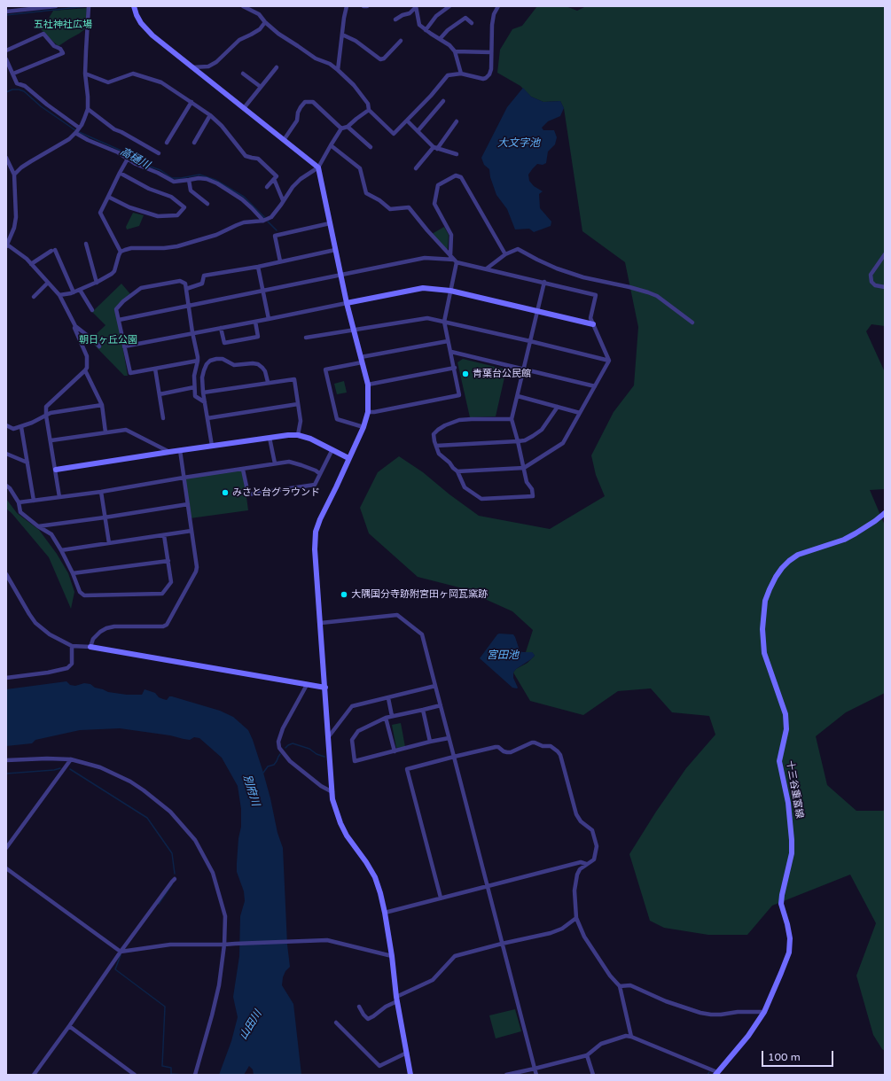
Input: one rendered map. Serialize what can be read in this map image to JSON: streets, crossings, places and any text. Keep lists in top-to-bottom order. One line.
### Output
{"streets":{"street":["十三谷重富線"]},"water":["大文字池","高樋川","宮田池","別府川","山田川"],"parks":["五社神社広場","朝日ヶ丘公園"],"places":["青葉台公民館","みさと台グラウンド","大隅国分寺跡附宮田ヶ岡瓦窯跡"],"scale_bar":"100 m"}
